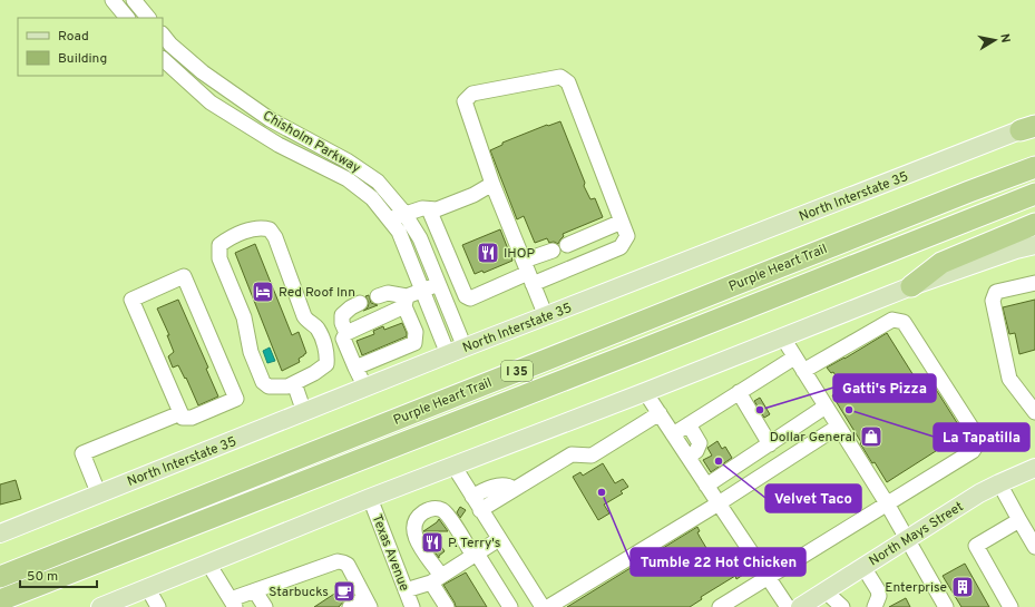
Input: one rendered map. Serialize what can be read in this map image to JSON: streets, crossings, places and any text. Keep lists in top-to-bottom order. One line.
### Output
{"streets":{"highway":["Purple Heart Trail","I 35"],"main road":["North Interstate 35","North Mays Street"],"street":["Chisholm Parkway","Texas Avenue"]},"crossings":[["Chisholm Parkway","North Interstate 35"]],"places":{"restaurant":["IHOP","P. Terry's"],"hotel":["Red Roof Inn"],"other":["Gatti's Pizza","La Tapatilla","Velvet Taco","Tumble 22 Hot Chicken"],"shop":["Dollar General"],"building":["Enterprise"],"cafe":["Starbucks"]},"legend":["Road","Building"],"scale_bar":"50 m","north":"right"}
